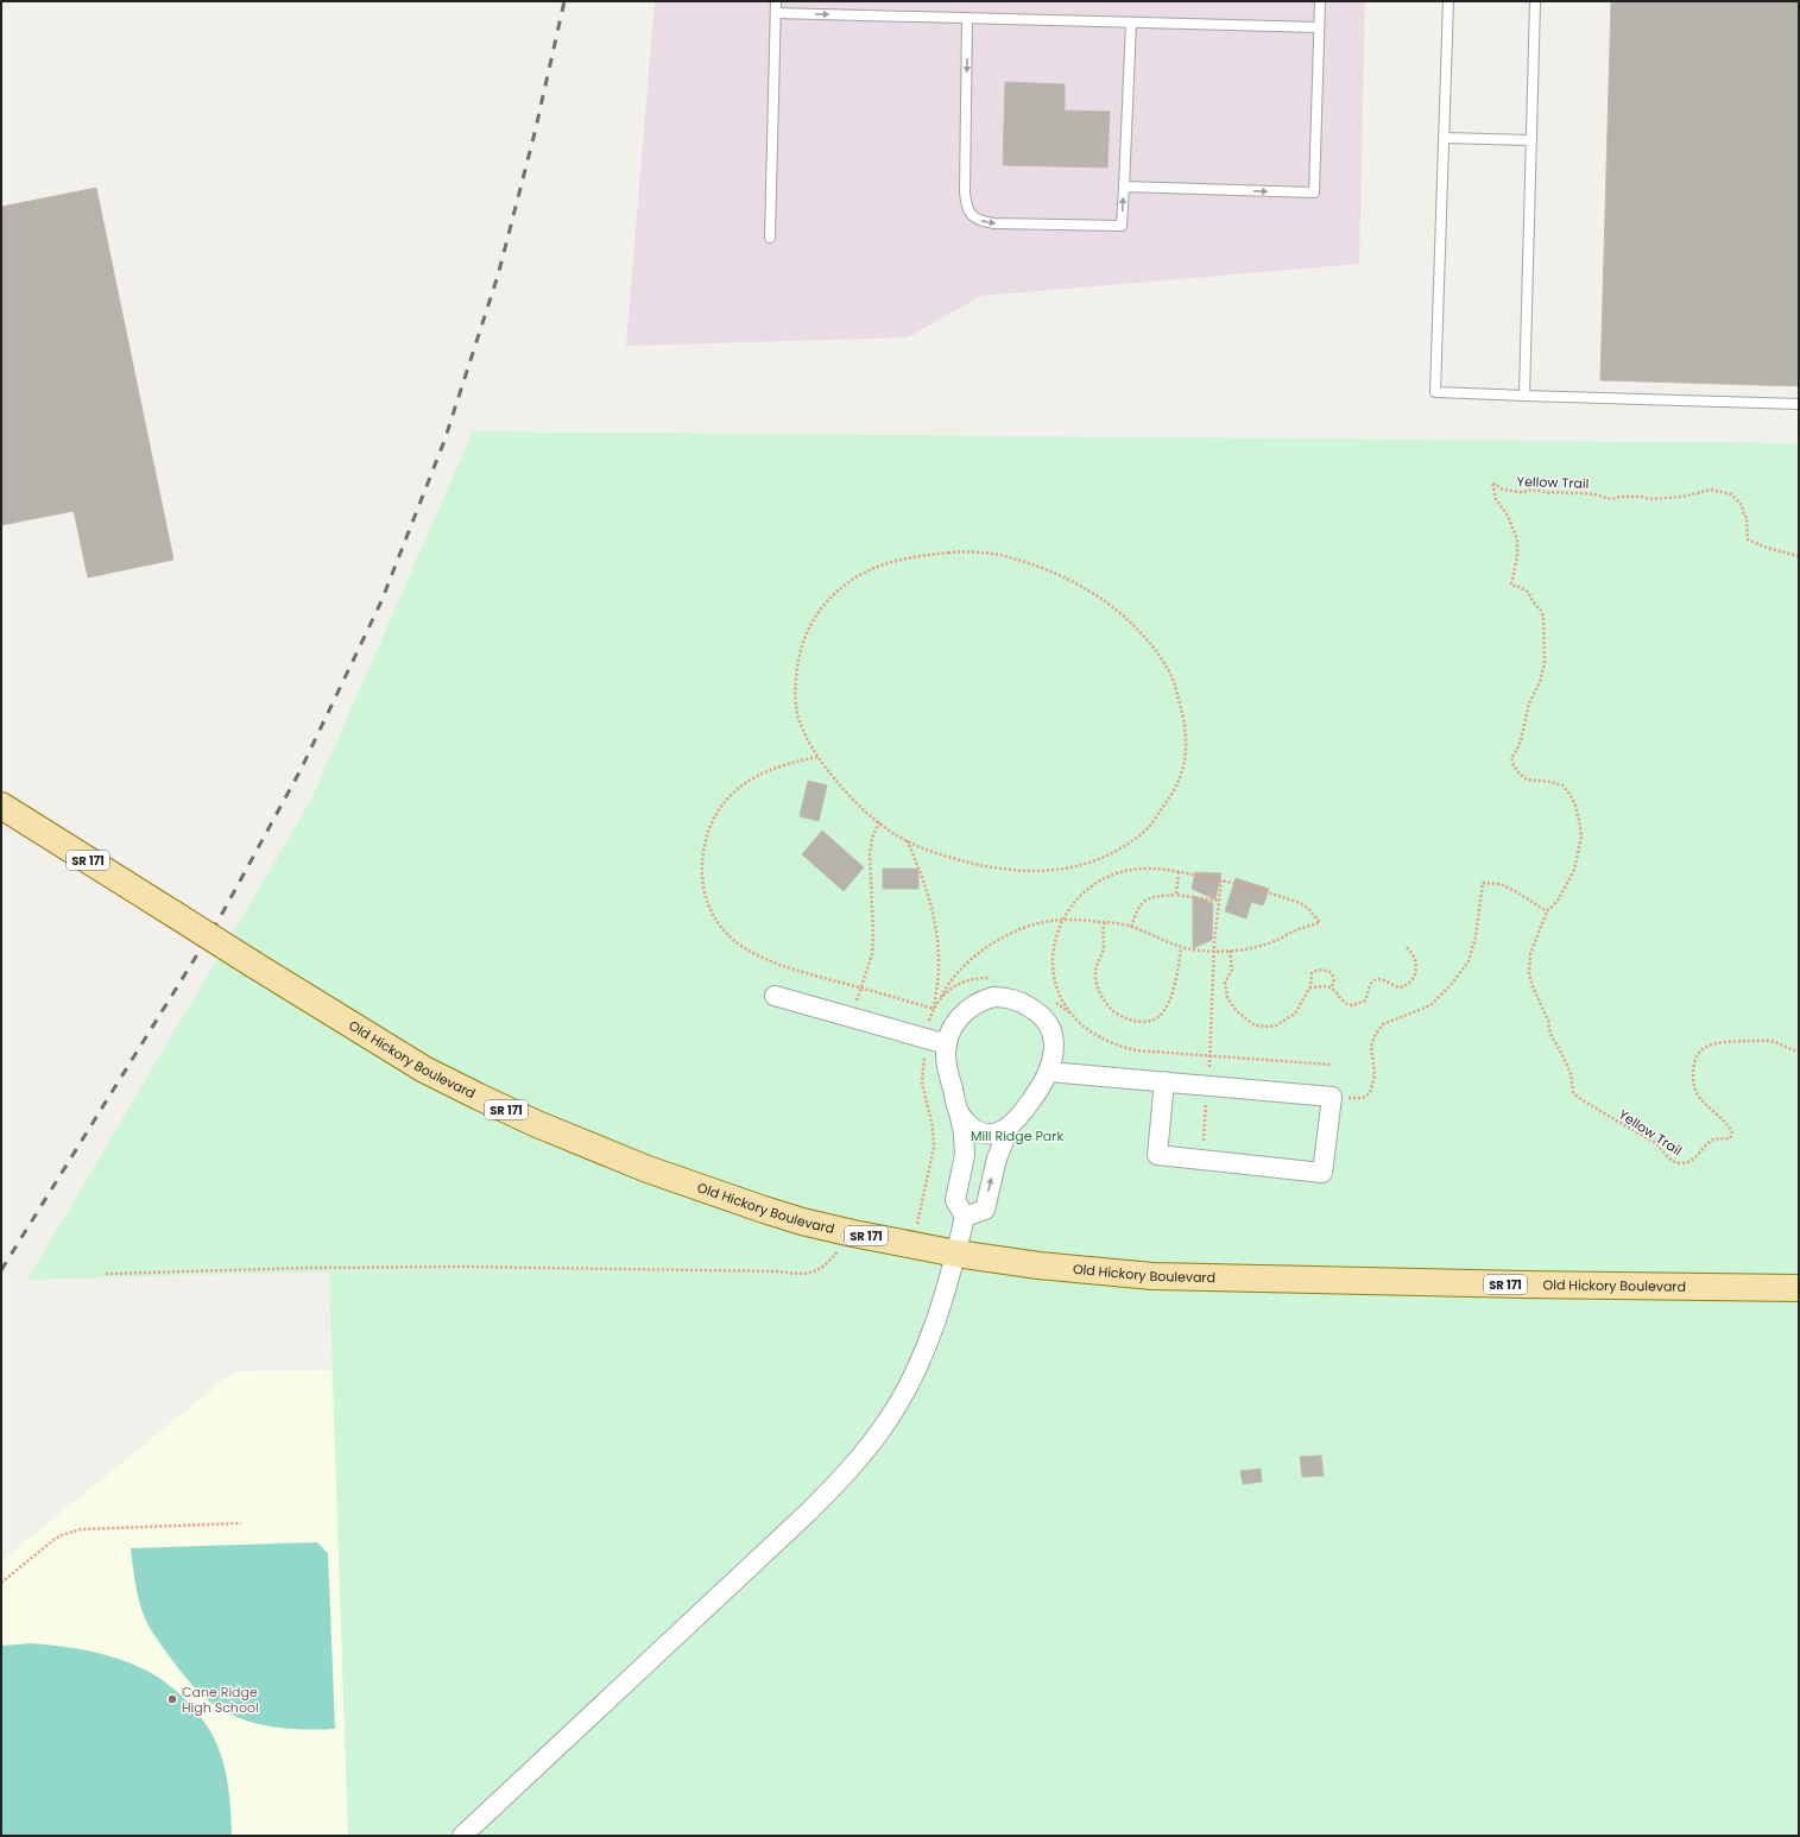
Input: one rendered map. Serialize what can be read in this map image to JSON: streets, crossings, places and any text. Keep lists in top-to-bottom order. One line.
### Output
{"streets":{"main road":["SR 171","Old Hickory Boulevard"],"path":["Yellow Trail"]},"parks":["Mill Ridge Park"],"places":["Cane Ridge High School"]}
